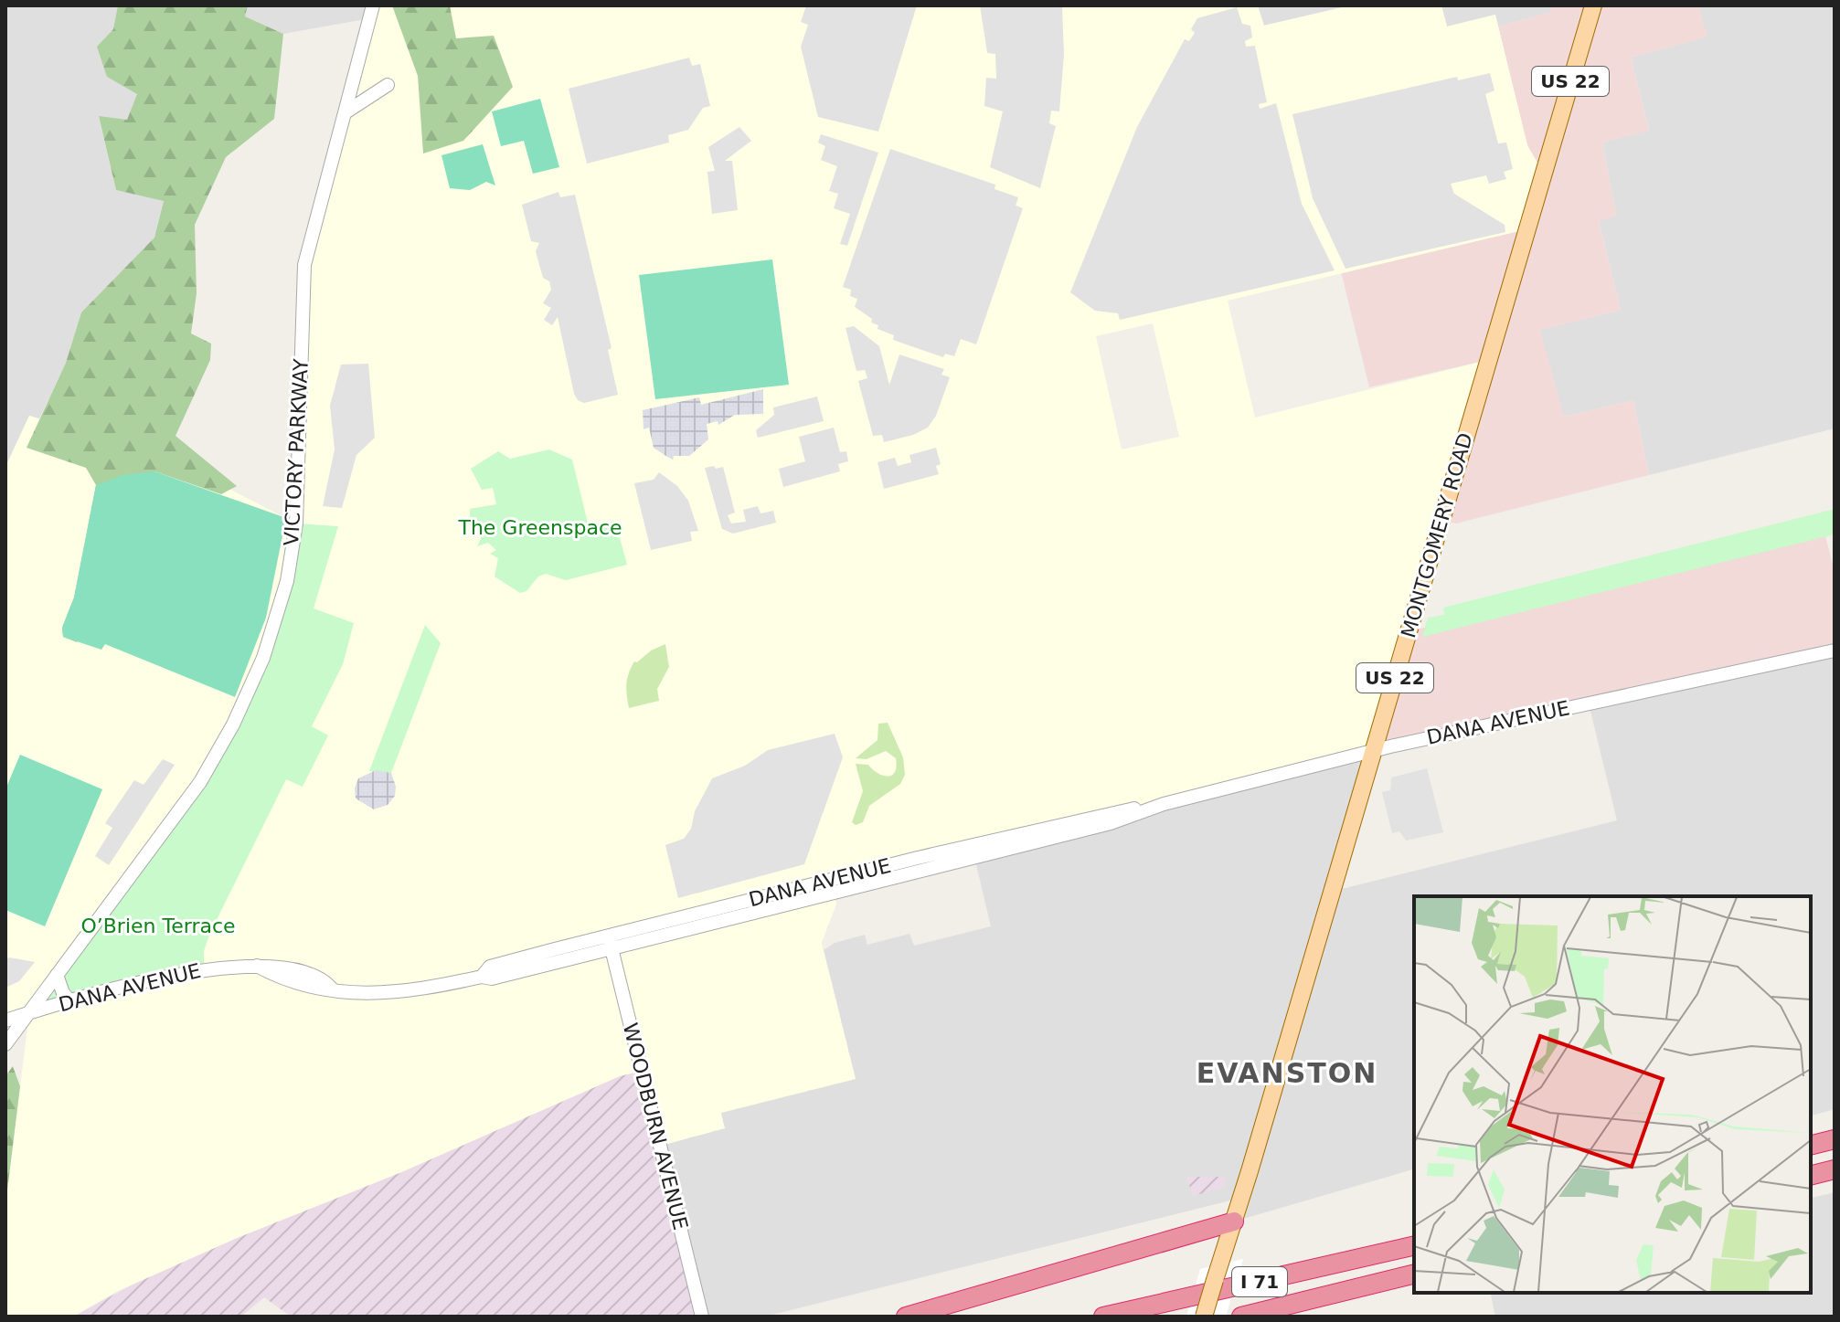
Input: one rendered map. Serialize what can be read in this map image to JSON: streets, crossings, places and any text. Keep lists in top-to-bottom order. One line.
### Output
{"streets":{"highway":["I 71"],"main road":["US 22","MONTGOMERY ROAD"],"street":["VICTORY PARKWAY","DANA AVENUE","WOODBURN AVENUE"]},"crossings":[["VICTORY PARKWAY","DANA AVENUE"],["MONTGOMERY ROAD","DANA AVENUE"],["DANA AVENUE","WOODBURN AVENUE"]],"districts":["EVANSTON"],"parks":["The Greenspace","O’Brien Terrace"]}
